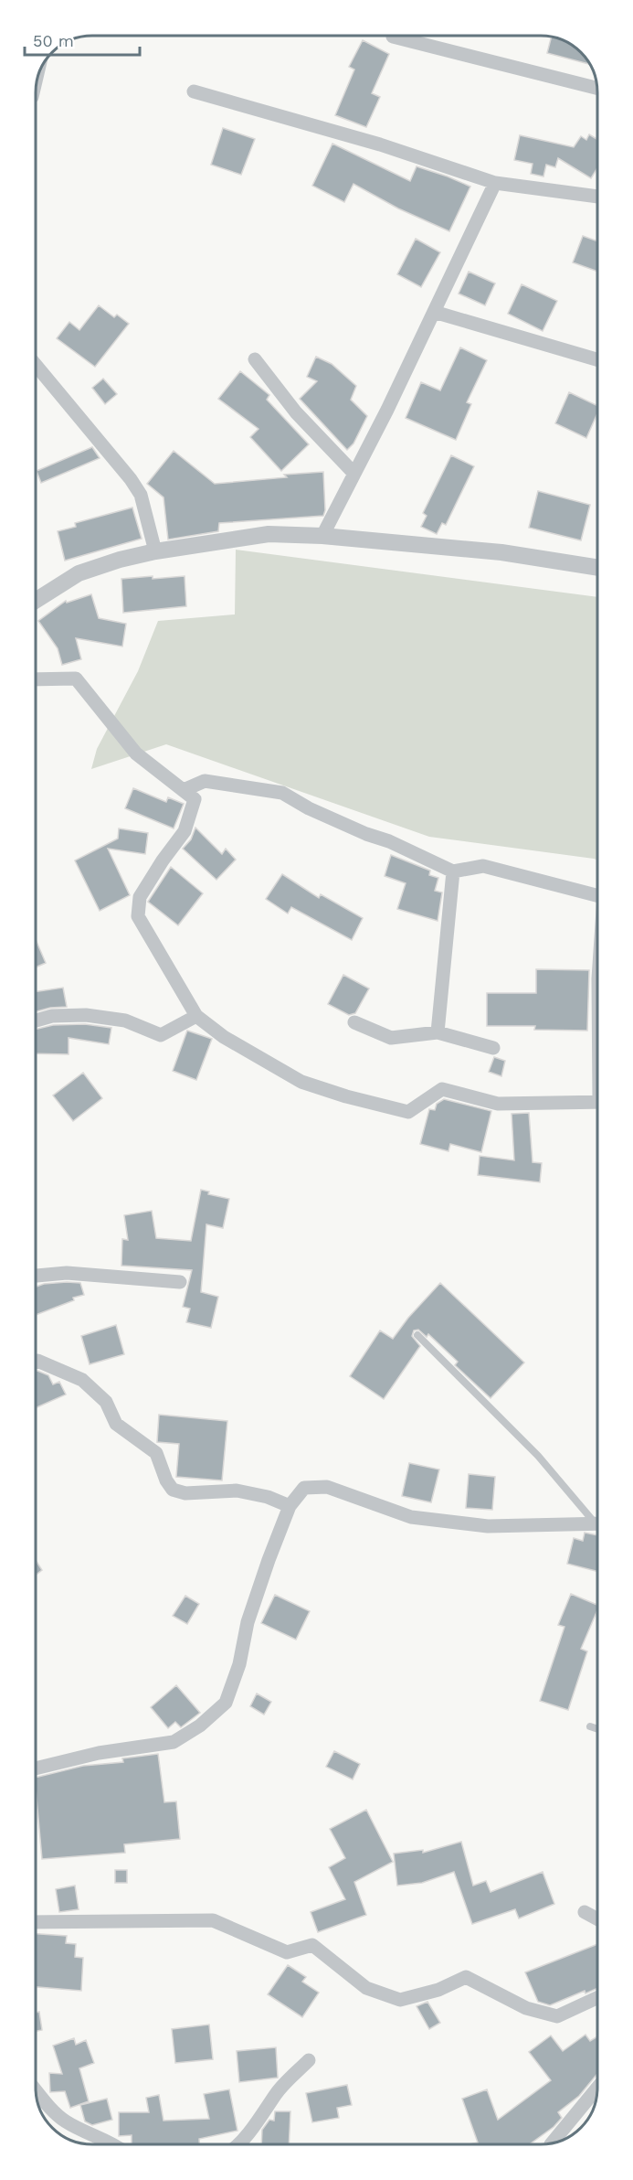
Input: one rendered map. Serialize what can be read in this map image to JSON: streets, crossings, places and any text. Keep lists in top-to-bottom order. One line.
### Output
{"scale_bar":"50 m"}
